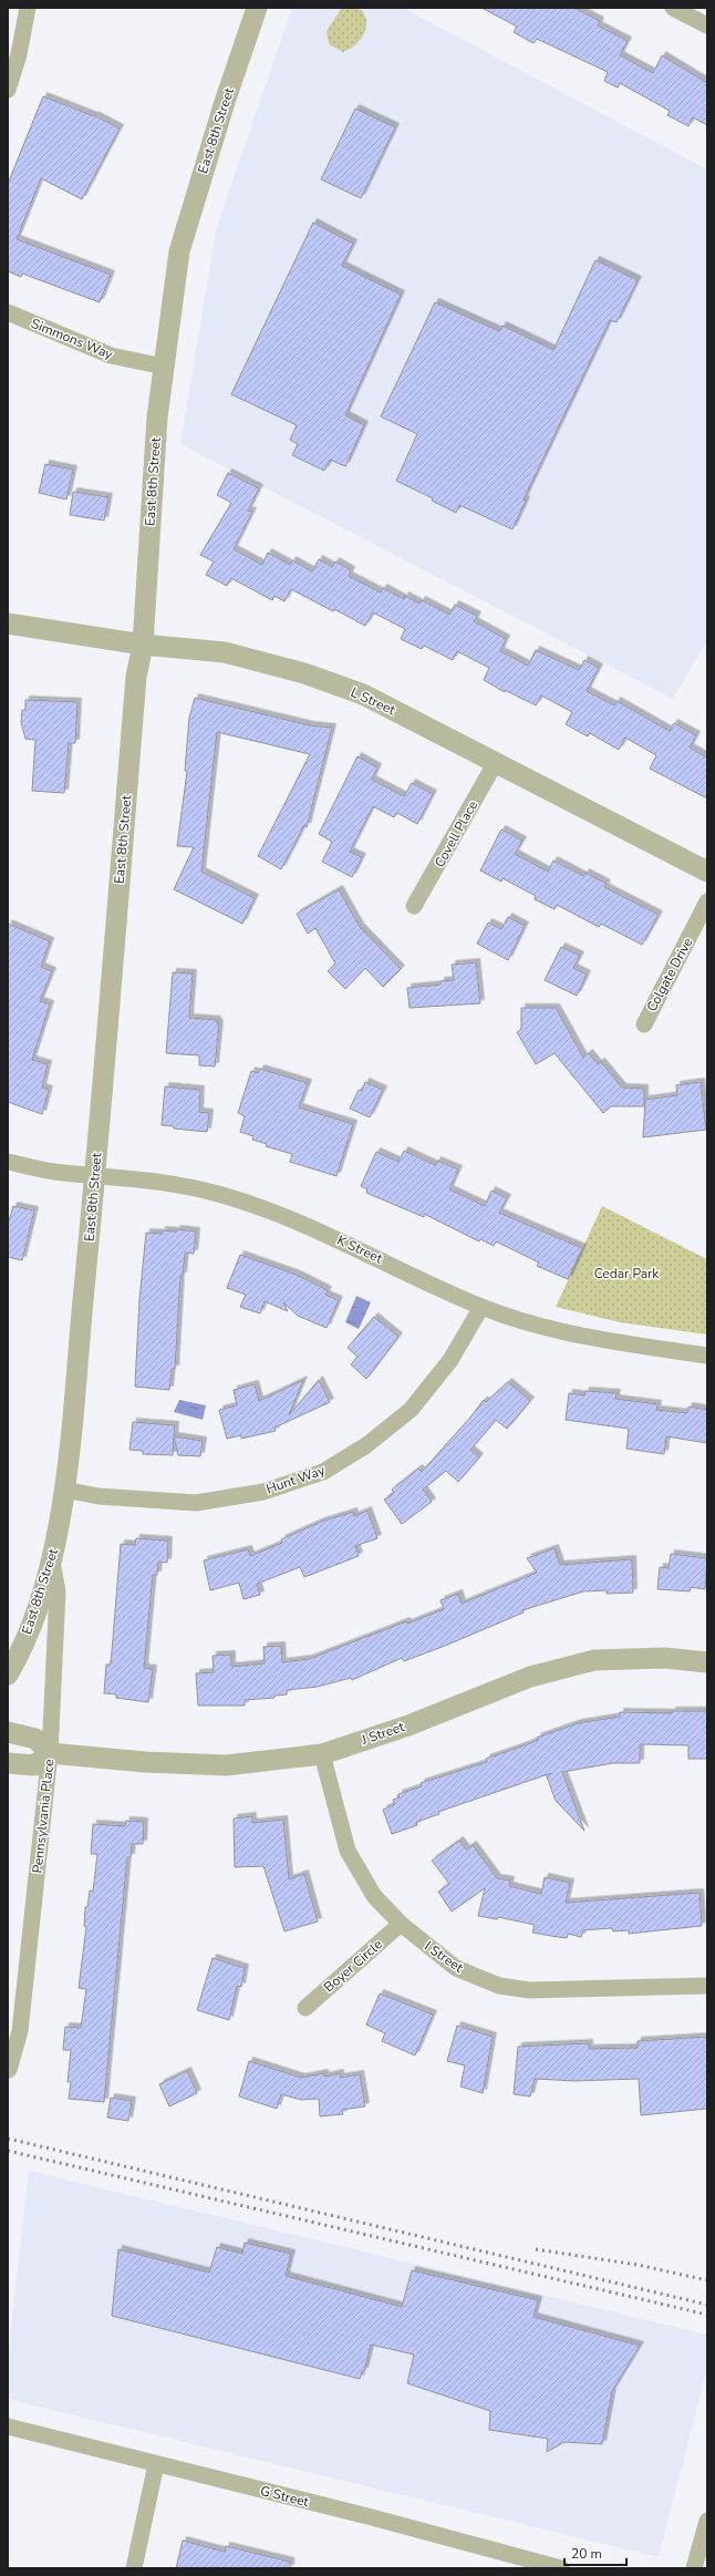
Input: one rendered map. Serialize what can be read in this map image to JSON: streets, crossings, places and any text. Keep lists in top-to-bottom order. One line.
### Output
{"streets":{"street":["East 8th Street","Simmons Way","L Street","Covell Place","Colgate Drive","K Street","Hunt Way","J Street","Pennsylvania Place","I Street","Boyer Circle","G Street"]},"crossings":[["East 8th Street","Simmons Way"],["East 8th Street","L Street"],["East 8th Street","K Street"],["East 8th Street","Hunt Way"],["East 8th Street","Pennsylvania Place"],["L Street","Covell Place"],["K Street","Hunt Way"],["J Street","Pennsylvania Place"],["J Street","I Street"],["I Street","Boyer Circle"]],"parks":["Cedar Park"],"scale_bar":"20 m"}
